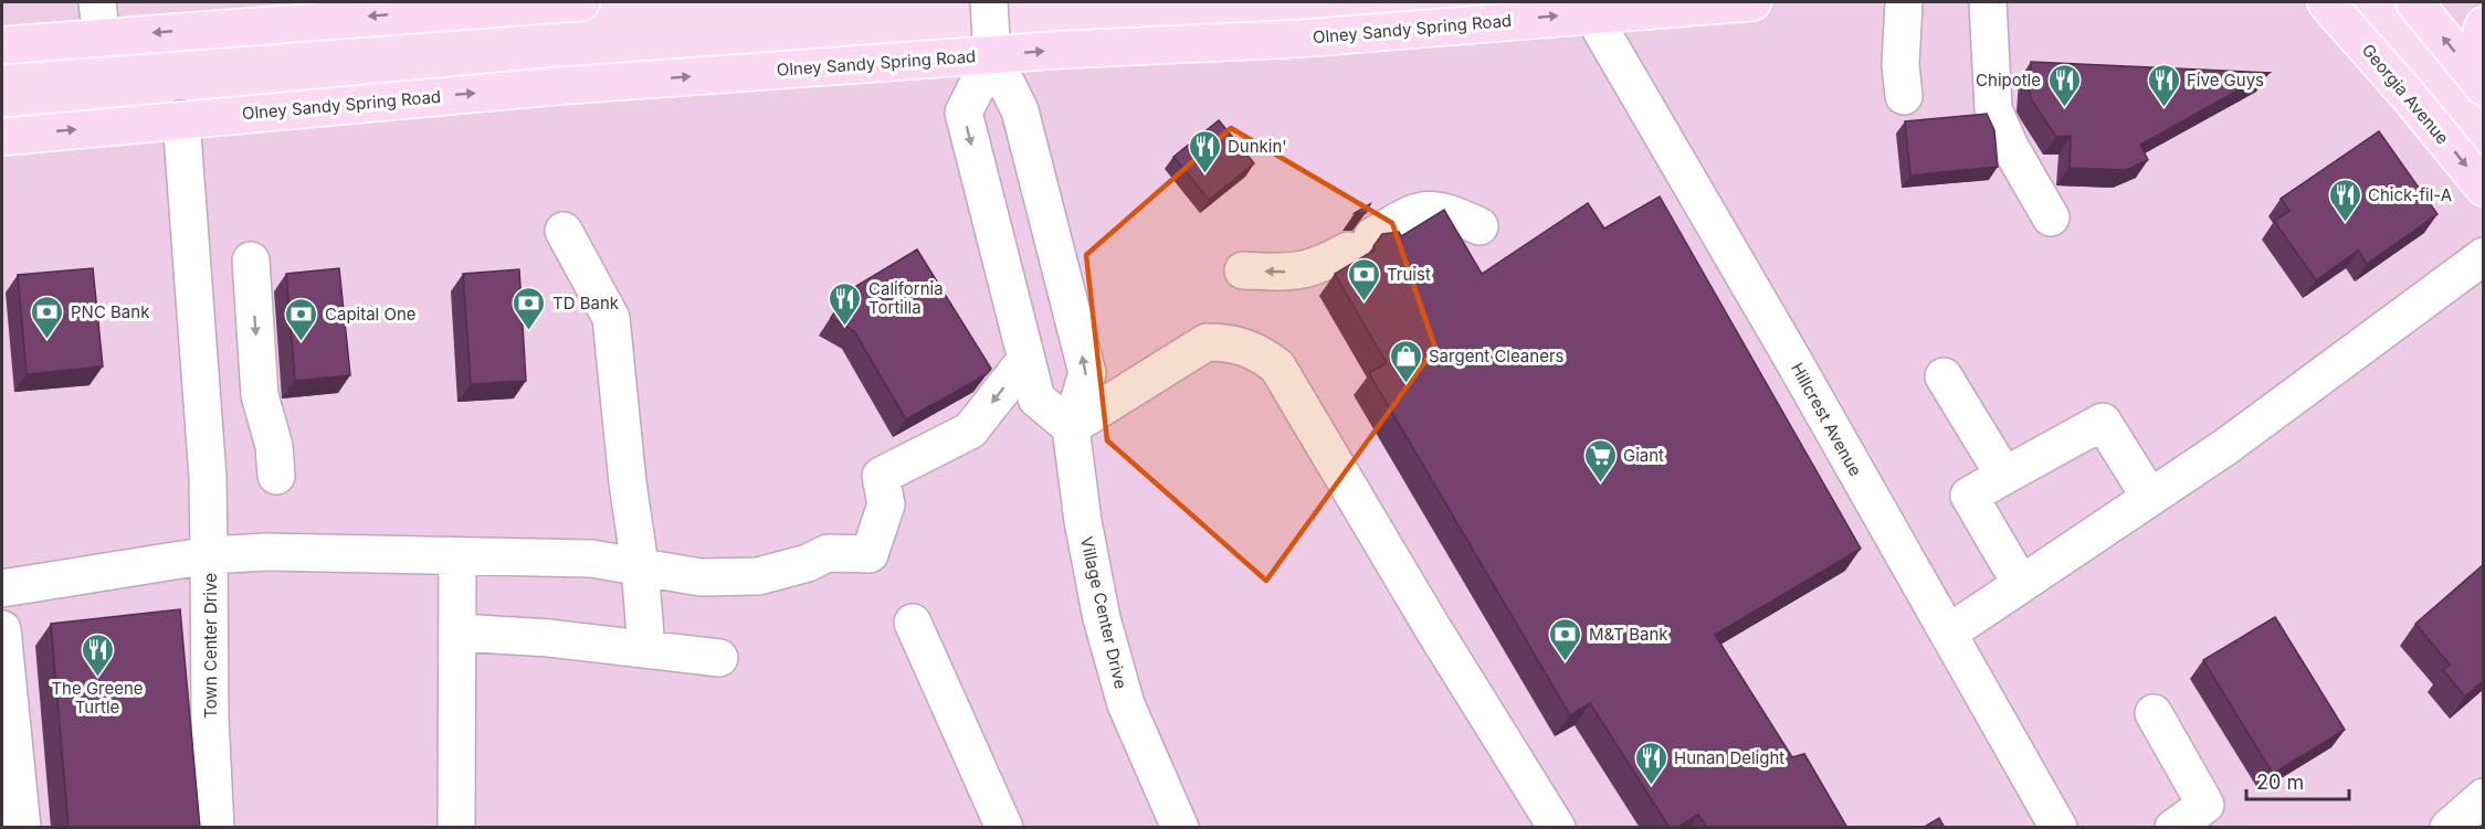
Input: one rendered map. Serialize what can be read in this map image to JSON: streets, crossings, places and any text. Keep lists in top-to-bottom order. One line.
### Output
{"streets":{"main road":["Olney Sandy Spring Road","Georgia Avenue"],"street":["Hillcrest Avenue","Village Center Drive","Town Center Drive"]},"crossings":[["Olney Sandy Spring Road","Hillcrest Avenue"],["Olney Sandy Spring Road","Village Center Drive"]],"places":{"restaurant":["Chipotle","Five Guys","Dunkin'","Chick-fil-A","California Tortilla","The Greene Turtle","Hunan Delight"],"bank":["Truist","TD Bank","PNC Bank","Capital One","M&T Bank"],"shop":["Sargent Cleaners"],"supermarket":["Giant"]},"scale_bar":"20 m"}
